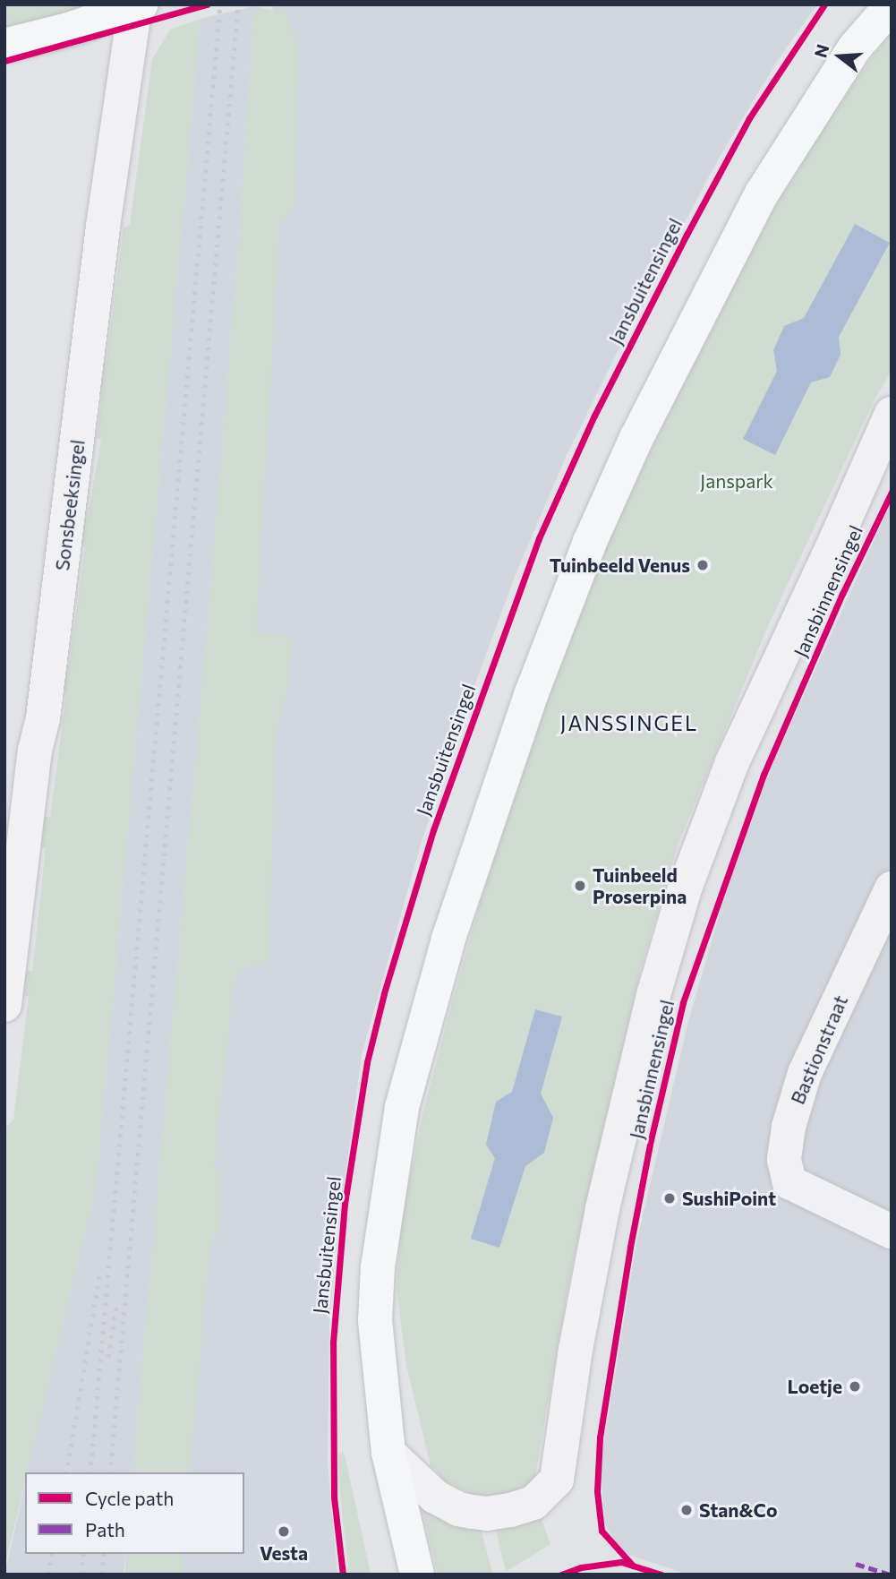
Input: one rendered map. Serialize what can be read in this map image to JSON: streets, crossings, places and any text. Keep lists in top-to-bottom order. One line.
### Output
{"streets":{"street":["Sonsbeeksingel","Jansbinnensingel","Bastionstraat"],"cycle path":["Jansbuitensingel"]},"districts":["JANSSINGEL"],"parks":["Janspark"],"places":["Tuinbeeld Venus","Tuinbeeld Proserpina","SushiPoint","Loetje","Stan&Co","Vesta"],"legend":["Cycle path","Path"],"north":"left"}
